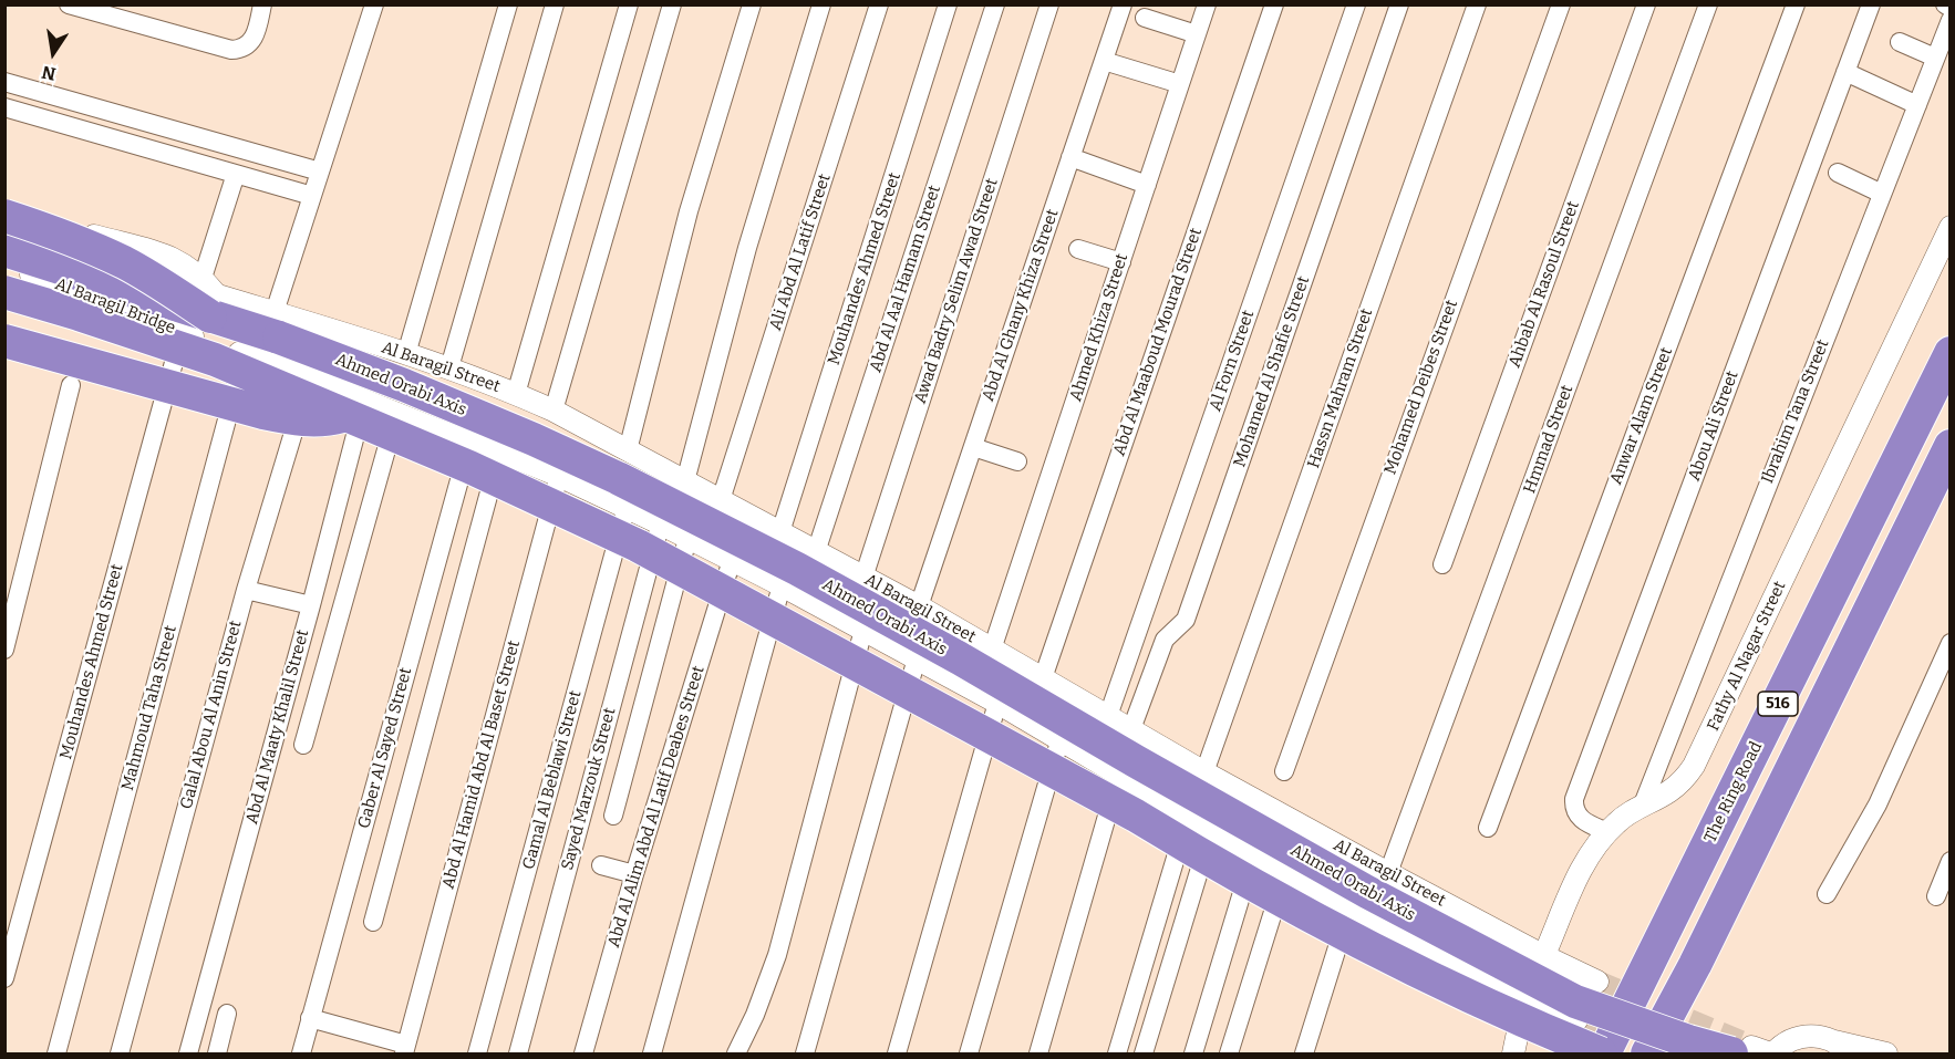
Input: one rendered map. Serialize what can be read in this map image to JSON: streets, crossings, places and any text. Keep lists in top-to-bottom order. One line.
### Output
{"streets":{"highway":["Ahmed Orabi Axis","516","The Ring Road"],"street":["Ali Abd Al Latif Street","Mouhandes Ahmed Street","Abd Al Aal Hamam Street","Ahbab Al Rasoul Street","Awad Badry Selim Awad Street","Abd Al Ghany Khiza Street","Al Baragil Bridge","Ahmed Khiza Street","Abd Al Maaboud Mourad Street","Al Forn Street","Al Baragil Street","Mohamed Al Shafie Street","Mohamed Deibes Street","Hassn Mahram Street","Ibrahim Tana Street","Anwar Alam Street","Abou Ali Street","Hmmad Street","Fathy Al Nagar Street","Mahmoud Taha Street","Galal Abou Al Anin Street","Abd Al Maaty Khalil Street","Gaber Al Sayed Street","Abd Al Hamid Abd Al Baset Street","Gamal Al Beblawi Street","Sayed Marzouk Street","Abd Al Alim Abd Al Latif Deabes Street"]},"crossings":[["Ali Abd Al Latif Street","Al Baragil Street"],["Mouhandes Ahmed Street","Al Baragil Street"],["Abd Al Aal Hamam Street","Al Baragil Street"],["Awad Badry Selim Awad Street","Al Baragil Street"],["Abd Al Ghany Khiza Street","Al Baragil Street"],["Al Baragil Bridge","Mahmoud Taha Street"],["Ahmed Khiza Street","Al Baragil Street"],["Abd Al Maaboud Mourad Street","Al Baragil Street"],["Al Forn Street","Al Baragil Street"],["Al Baragil Street","Mohamed Al Shafie Street"],["Al Baragil Street","Ahmed Orabi Axis"],["Al Baragil Street","Hassn Mahram Street"],["Al Baragil Street","Hmmad Street"],["Al Baragil Street","Fathy Al Nagar Street"],["Al Baragil Street","Gaber Al Sayed Street"],["Al Baragil Street","Sayed Marzouk Street"],["Ibrahim Tana Street","Fathy Al Nagar Street"],["Abou Ali Street","Fathy Al Nagar Street"]],"north":"bottom"}
